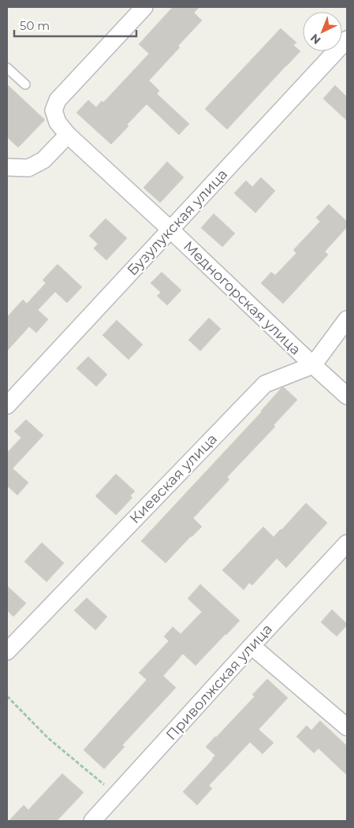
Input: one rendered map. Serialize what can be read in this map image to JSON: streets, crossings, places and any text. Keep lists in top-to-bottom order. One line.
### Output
{"streets":{"street":["Бузулукская улица","Медногорская улица","Киевская улица","Приволжская улица"]},"crossings":[["Бузулукская улица","Медногорская улица"],["Медногорская улица","Киевская улица"]],"scale_bar":"50 m","north":"bottom left"}
